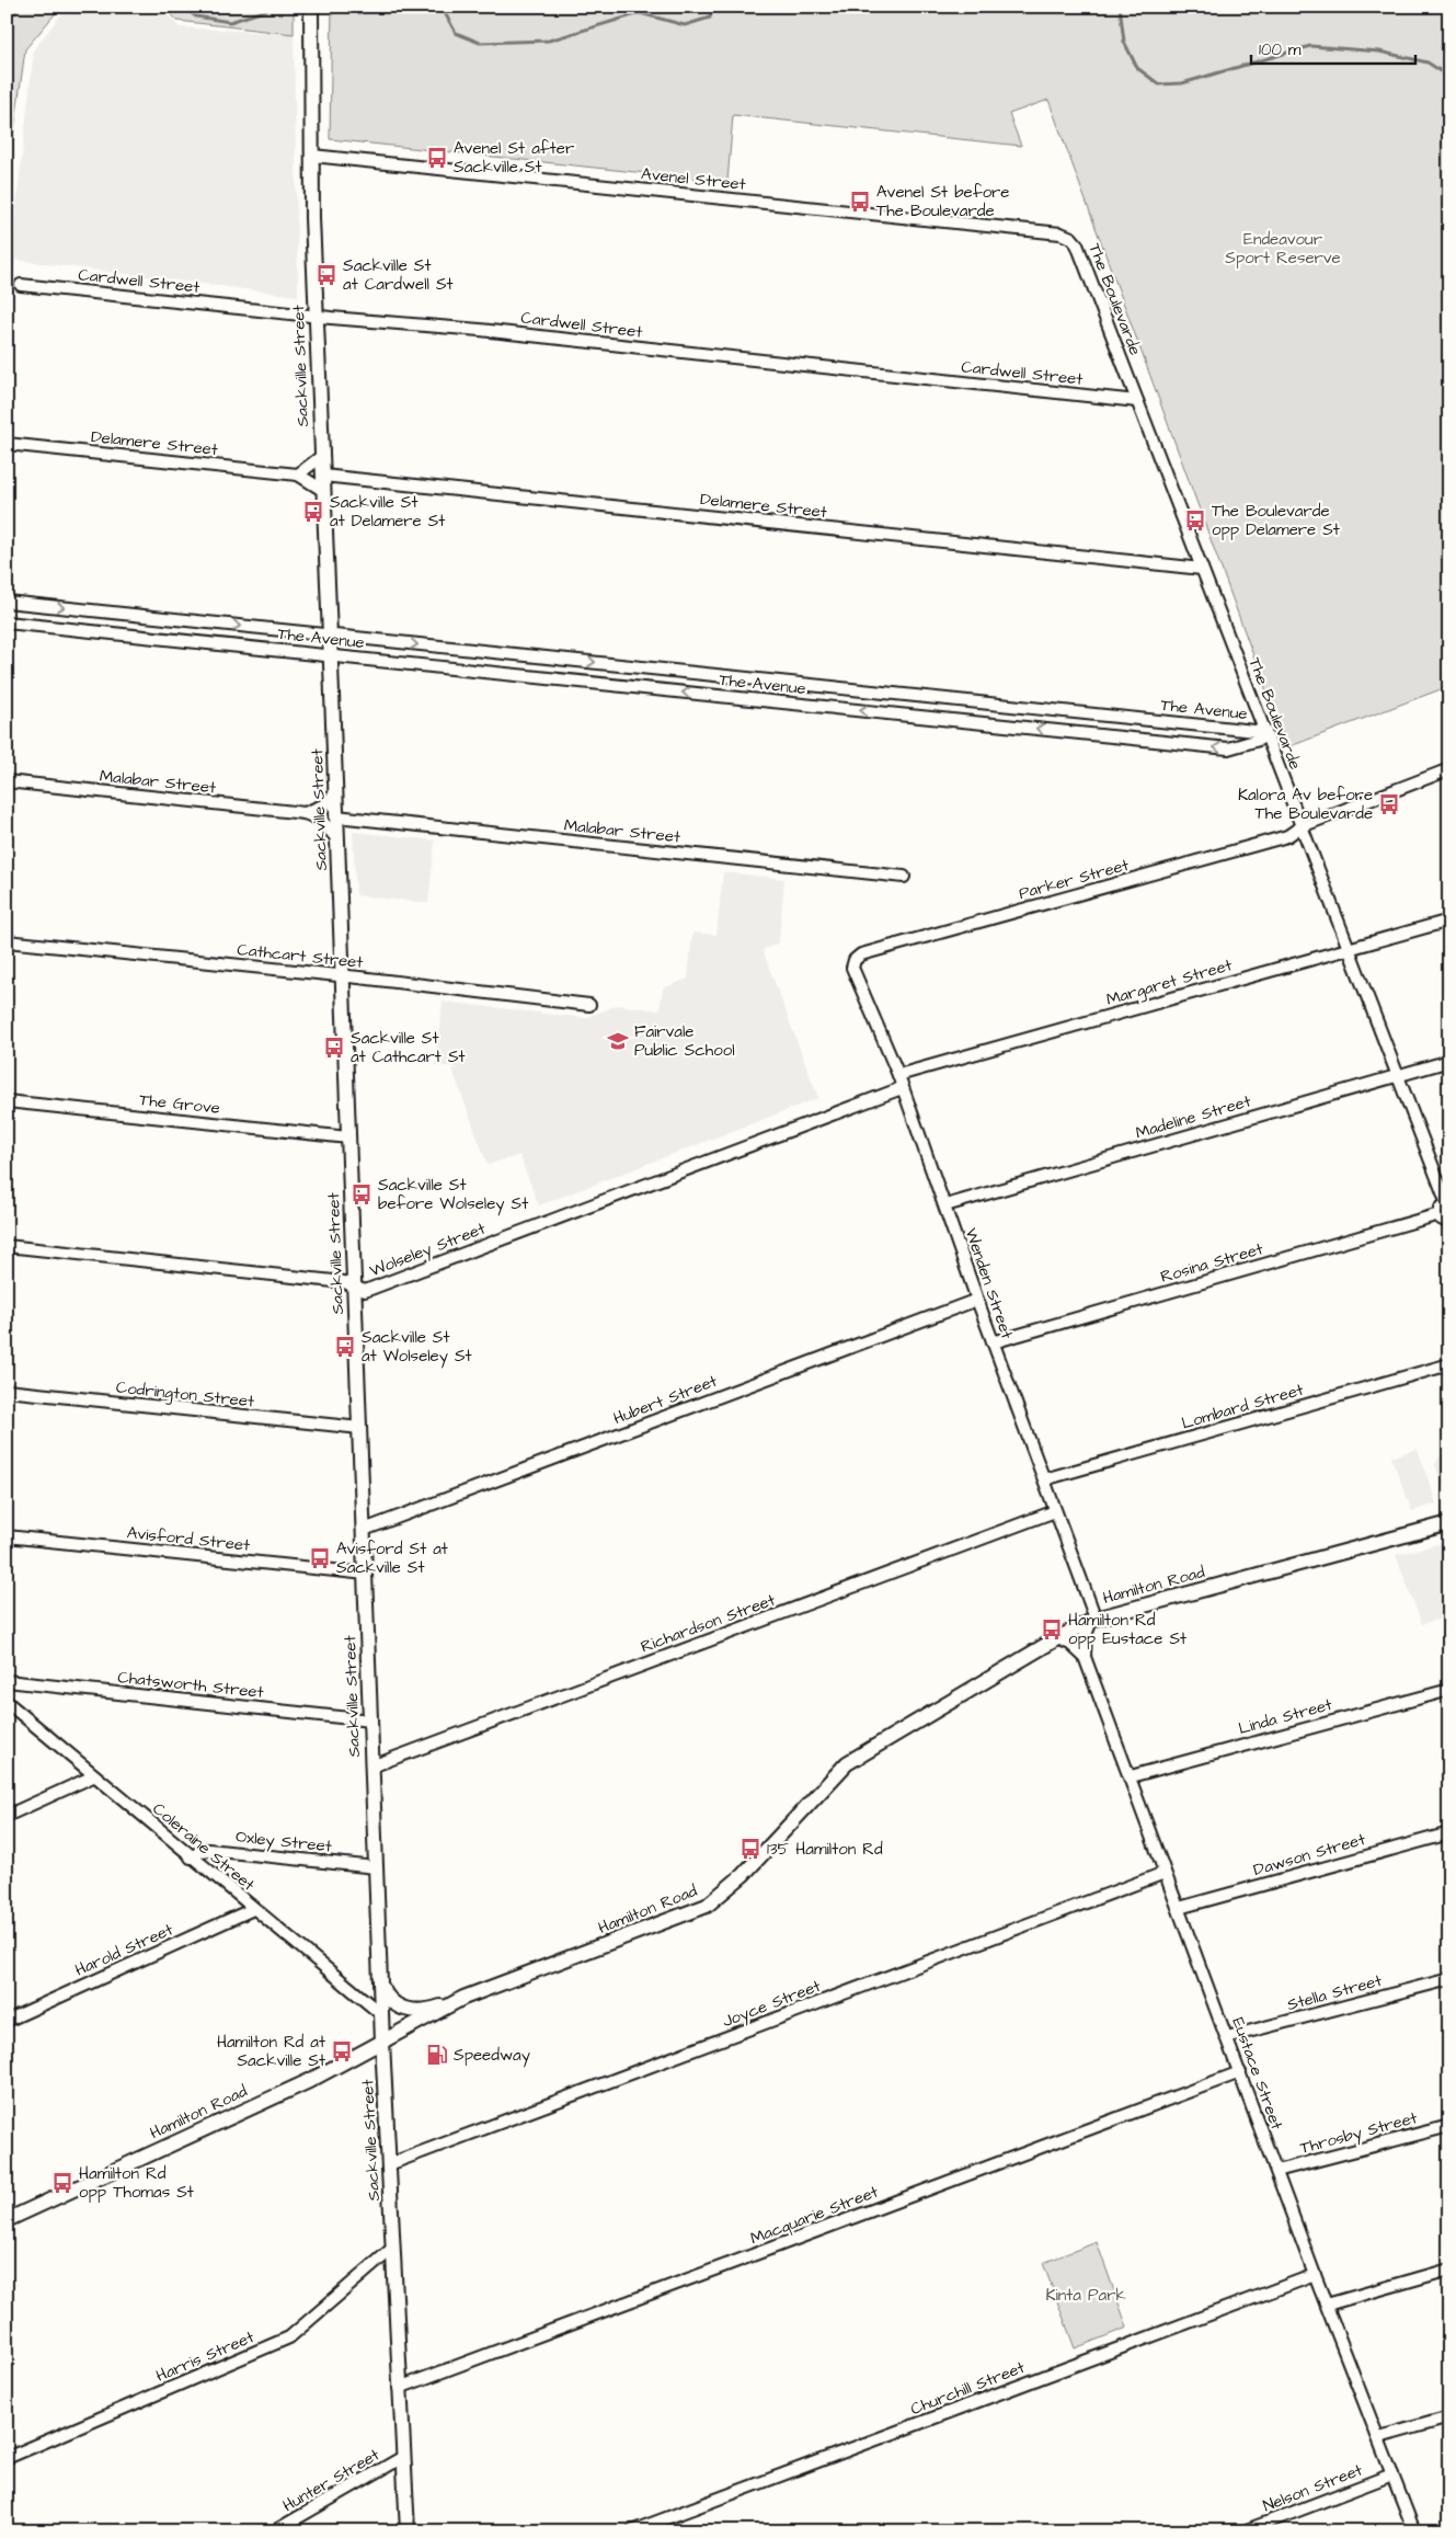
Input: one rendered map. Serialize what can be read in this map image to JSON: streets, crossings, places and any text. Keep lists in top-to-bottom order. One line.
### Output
{"streets":{"main road":["Sackville Street","Hamilton Road"],"street":["Avenel Street","Cardwell Street","The Boulevarde","Delamere Street","The Avenue","Malabar Street","Parker Street","Cathcart Street","Margaret Street","The Grove","Madeline Street","Wolseley Street","Rosina Street","Wenden Street","Codrington Street","Hubert Street","Lombard Street","Avisford Street","Richardson Street","Chatsworth Street","Linda Street","Oxley Street","Coleraine Street","Dawson Street","Harold Street","Stella Street","Joyce Street","Eustace Street","Throsby Street","Macquarie Street","Harris Street","Churchill Street","Hunter Street","Nelson Street"]},"crossings":[["Avenel Street","The Boulevarde"],["Avenel Street","Sackville Street"],["Cardwell Street","The Boulevarde"],["Cardwell Street","Sackville Street"],["The Boulevarde","Delamere Street"],["The Boulevarde","The Avenue"],["The Boulevarde","Parker Street"],["The Boulevarde","Margaret Street"],["The Boulevarde","Madeline Street"],["Sackville Street","Delamere Street"],["Sackville Street","The Avenue"],["Sackville Street","Malabar Street"],["Sackville Street","Cathcart Street"],["Sackville Street","The Grove"],["Sackville Street","Wolseley Street"],["Sackville Street","Codrington Street"],["Sackville Street","Hubert Street"],["Sackville Street","Avisford Street"],["Sackville Street","Hamilton Road"],["Sackville Street","Richardson Street"],["Sackville Street","Chatsworth Street"],["Sackville Street","Oxley Street"],["Sackville Street","Coleraine Street"],["Sackville Street","Joyce Street"],["Sackville Street","Macquarie Street"],["Sackville Street","Harris Street"],["Sackville Street","Hunter Street"],["Parker Street","Wenden Street"],["Margaret Street","Wenden Street"],["Madeline Street","Wenden Street"],["Wolseley Street","Wenden Street"],["Rosina Street","Wenden Street"],["Wenden Street","Hubert Street"],["Wenden Street","Lombard Street"],["Wenden Street","Hamilton Road"],["Wenden Street","Richardson Street"],["Linda Street","Eustace Street"],["Oxley Street","Coleraine Street"],["Coleraine Street","Harold Street"],["Dawson Street","Eustace Street"],["Stella Street","Eustace Street"],["Joyce Street","Eustace Street"],["Eustace Street","Throsby Street"],["Eustace Street","Macquarie Street"],["Eustace Street","Churchill Street"],["Eustace Street","Nelson Street"]],"parks":["Endeavour Sport Reserve","Kinta Park"],"places":{"bus stop":["Avenel St after Sackville St","Avenel St before The Boulevarde","Sackville St at Cardwell St","Sackville St at Delamere St","The Boulevarde opp Delamere St","Kalora Av before The Boulevarde","Sackville St at Cathcart St","Sackville St before Wolseley St","Sackville St at Wolseley St","Avisford St at Sackville St","Hamilton Rd opp Eustace St","135 Hamilton Rd","Hamilton Rd at Sackville St","Hamilton Rd opp Thomas St"],"school or university":["Fairvale Public School"],"fuel station":["Speedway"]},"scale_bar":"100 m"}
